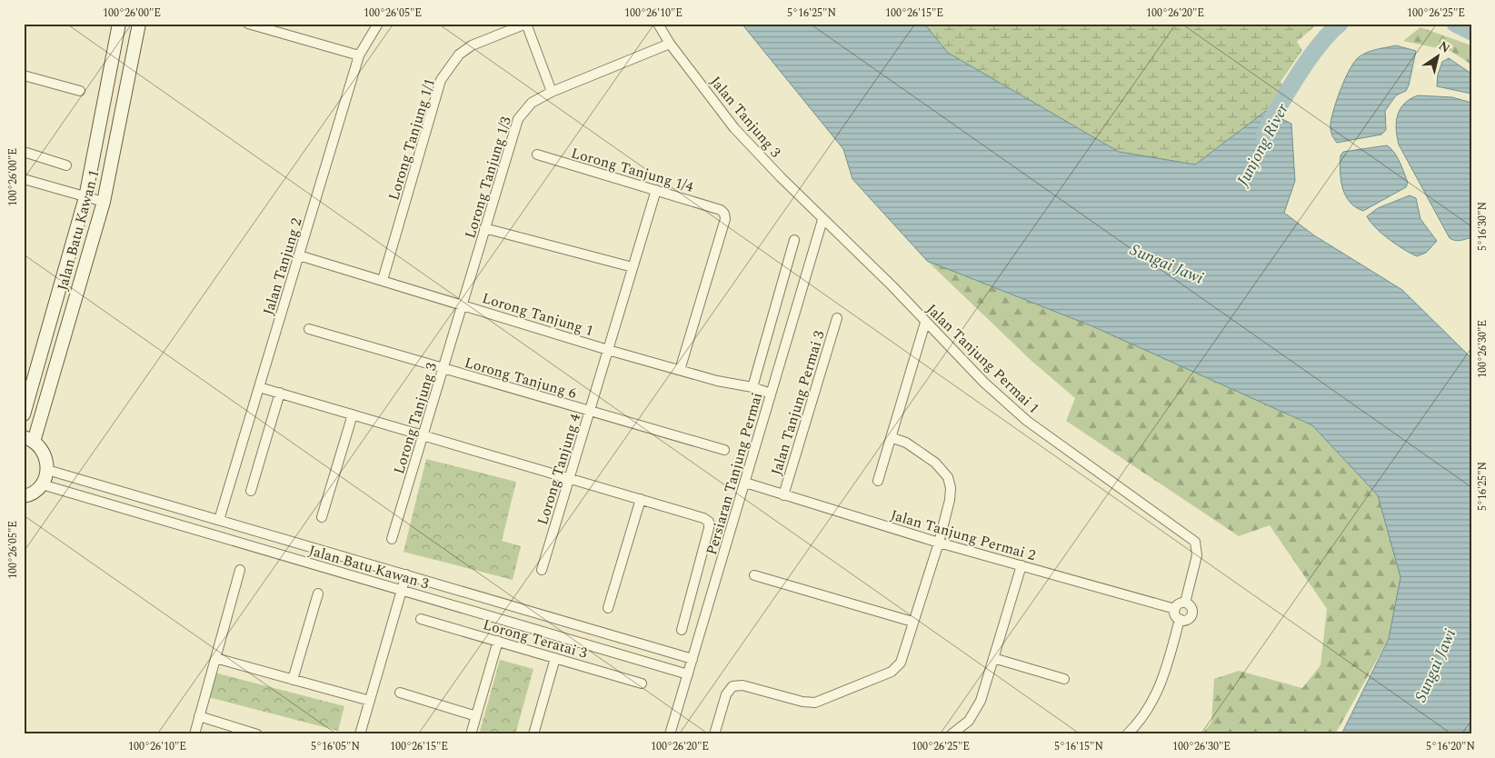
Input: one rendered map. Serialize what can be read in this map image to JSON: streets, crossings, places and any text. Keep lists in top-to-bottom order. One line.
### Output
{"streets":{"street":["Jalan Tanjung 3","Lorong Tanjung 1/1","Lorong Tanjung 1/4","Lorong Tanjung 1/3","Jalan Batu Kawan 1","Jalan Tanjung 2","Lorong Tanjung 1","Jalan Tanjung Permai 1","Lorong Tanjung 6","Jalan Tanjung Permai 3","Lorong Tanjung 3","Lorong Tanjung 4","Persiaran Tanjung Permai","Jalan Tanjung Permai 2","Jalan Batu Kawan 3","Lorong Teratai 3"]},"crossings":[["Jalan Tanjung 3","Lorong Tanjung 1/3"],["Jalan Tanjung 3","Jalan Tanjung Permai 1"],["Jalan Tanjung 3","Persiaran Tanjung Permai"],["Lorong Tanjung 1/1","Lorong Tanjung 1"],["Lorong Tanjung 1/4","Lorong Tanjung 1"],["Lorong Tanjung 1/4","Lorong Tanjung 4"],["Lorong Tanjung 1/3","Lorong Tanjung 1"],["Lorong Tanjung 1/3","Lorong Tanjung 3"],["Jalan Tanjung 2","Lorong Tanjung 1"],["Jalan Tanjung 2","Jalan Batu Kawan 3"],["Lorong Tanjung 1","Lorong Tanjung 3"],["Lorong Tanjung 1","Lorong Tanjung 4"],["Lorong Tanjung 1","Persiaran Tanjung Permai"],["Jalan Tanjung Permai 1","Persiaran Tanjung Permai"],["Jalan Tanjung Permai 1","Jalan Tanjung Permai 2"],["Lorong Tanjung 6","Lorong Tanjung 3"],["Lorong Tanjung 6","Lorong Tanjung 4"],["Jalan Tanjung Permai 3","Jalan Tanjung Permai 2"],["Persiaran Tanjung Permai","Jalan Tanjung Permai 2"],["Persiaran Tanjung Permai","Jalan Batu Kawan 3"]],"water":["Junjong River","Sungai Jawi"],"north":"top right","coordinates":["100°26'00\"E","100°26'05\"E","100°26'10\"E","5°16'25\"N","100°26'15\"E","100°26'20\"E","100°26'25\"E","5°16'30\"N","100°26'30\"E","5°16'05\"N","5°16'15\"N","5°16'20\"N"]}
